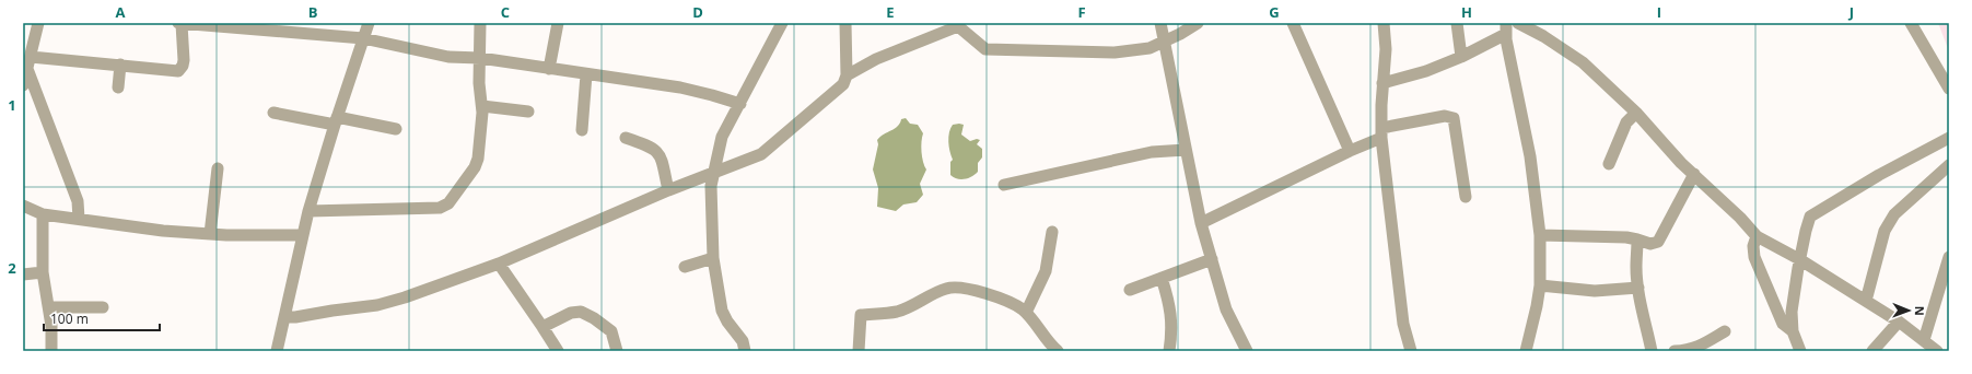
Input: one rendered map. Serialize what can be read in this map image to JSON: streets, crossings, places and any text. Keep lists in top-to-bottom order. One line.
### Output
{"scale_bar":"100 m","north":"right","grid":{"columns":["A","B","C","D","E","F","G","H","I","J"],"rows":["1","2"]}}
